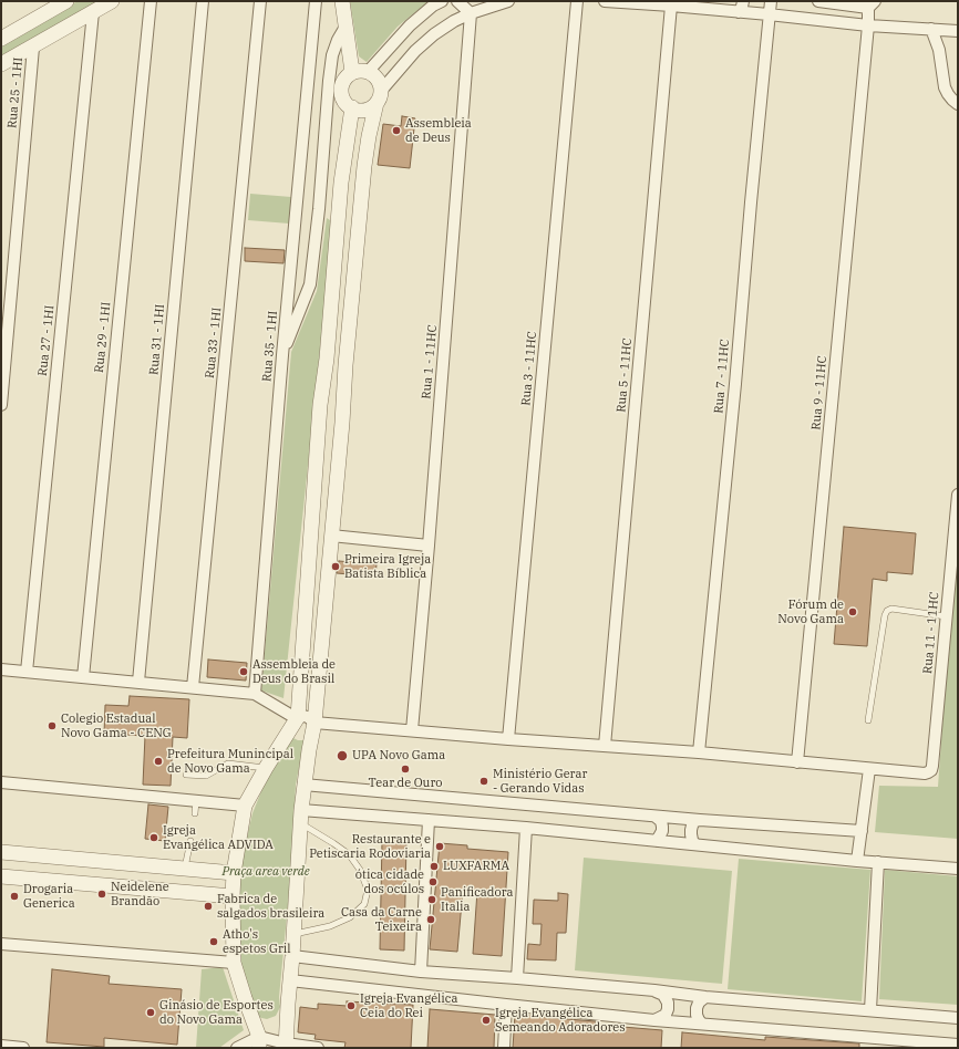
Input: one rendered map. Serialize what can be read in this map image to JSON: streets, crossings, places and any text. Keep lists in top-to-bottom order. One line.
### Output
{"streets":{"street":["Rua 25 - 1HI","Rua 29 - 1HI","Rua 31 - 1HI","Rua 27 - 1HI","Rua 33 - 1HI","Rua 35 - 1HI","Rua 1 - 11HC","Rua 3 - 11HC","Rua 5 - 11HC","Rua 7 - 11HC","Rua 9 - 11HC","Rua 11 - 11HC"]},"parks":["Praça area verde"],"places":["Assembleia de Deus","Primeira Igreja Batista Bíblica","Fórum de Novo Gama","Assembleia de Deus do Brasil","Colegio Estadual Novo Gama - CENG","UPA Novo Gama","Prefeitura Munincipal de Novo Gama","Tear de Ouro","Ministério Gerar - Gerando Vidas","Igreja Evangélica ADVIDA","Restaurante e Petiscaria Rodoviaria","LUXFARMA","ótica cidade dos ocúlos","Neidelene Brandão","Drogaria Generica","Panificadora Italia","Fabrica de salgados brasileira","Casa da Carne Teixeira","Atho's espetos Gril","Igreja Evangélica Ceia do Rei","Ginásio de Esportes do Novo Gama","Igreja Evangélica Semeando Adoradores"]}
